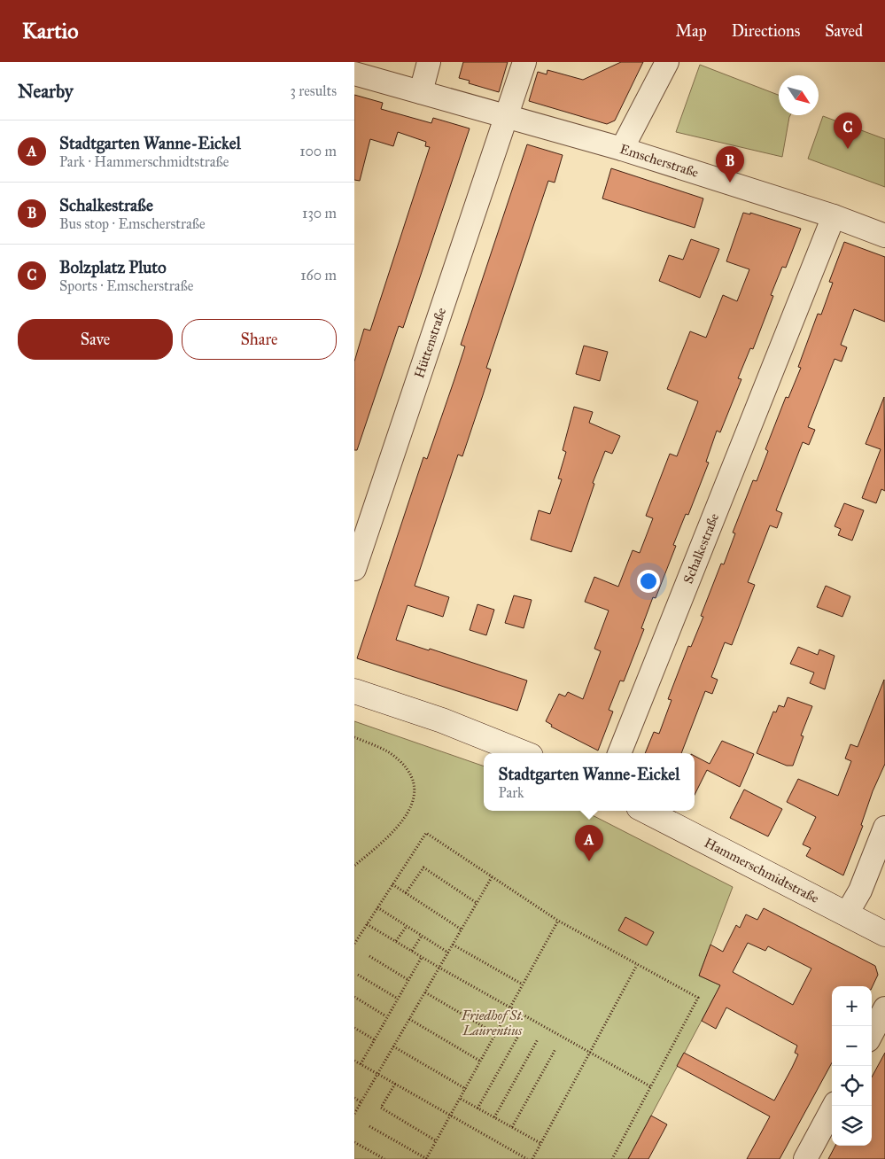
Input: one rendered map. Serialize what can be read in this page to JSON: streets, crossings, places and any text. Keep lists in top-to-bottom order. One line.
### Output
{"streets":{"main road":["Hammerschmidtstraße"],"street":["Emscherstraße","Hüttenstraße","Schalkestraße"]},"crossings":[["Emscherstraße","Hüttenstraße"],["Emscherstraße","Schalkestraße"]],"parks":["Friedhof St. Laurentius"],"north":"bottom right","page":{"header":"Kartio","nav":["Map","Directions","Saved"],"heading":["Nearby","3 results"],"pins":["C","B","A"],"list":[{"mark":"A","name":"Stadtgarten Wanne-Eickel","note":"Park · Hammerschmidtstraße","value":"100 m"},{"mark":"B","name":"Schalkestraße","note":"Bus stop · Emscherstraße","value":"130 m"},{"mark":"C","name":"Bolzplatz Pluto","note":"Sports · Emscherstraße","value":"160 m"}],"buttons":["Save","Share"],"popup":["Stadtgarten Wanne-Eickel","Park"],"map_buttons":["+","−"]}}
